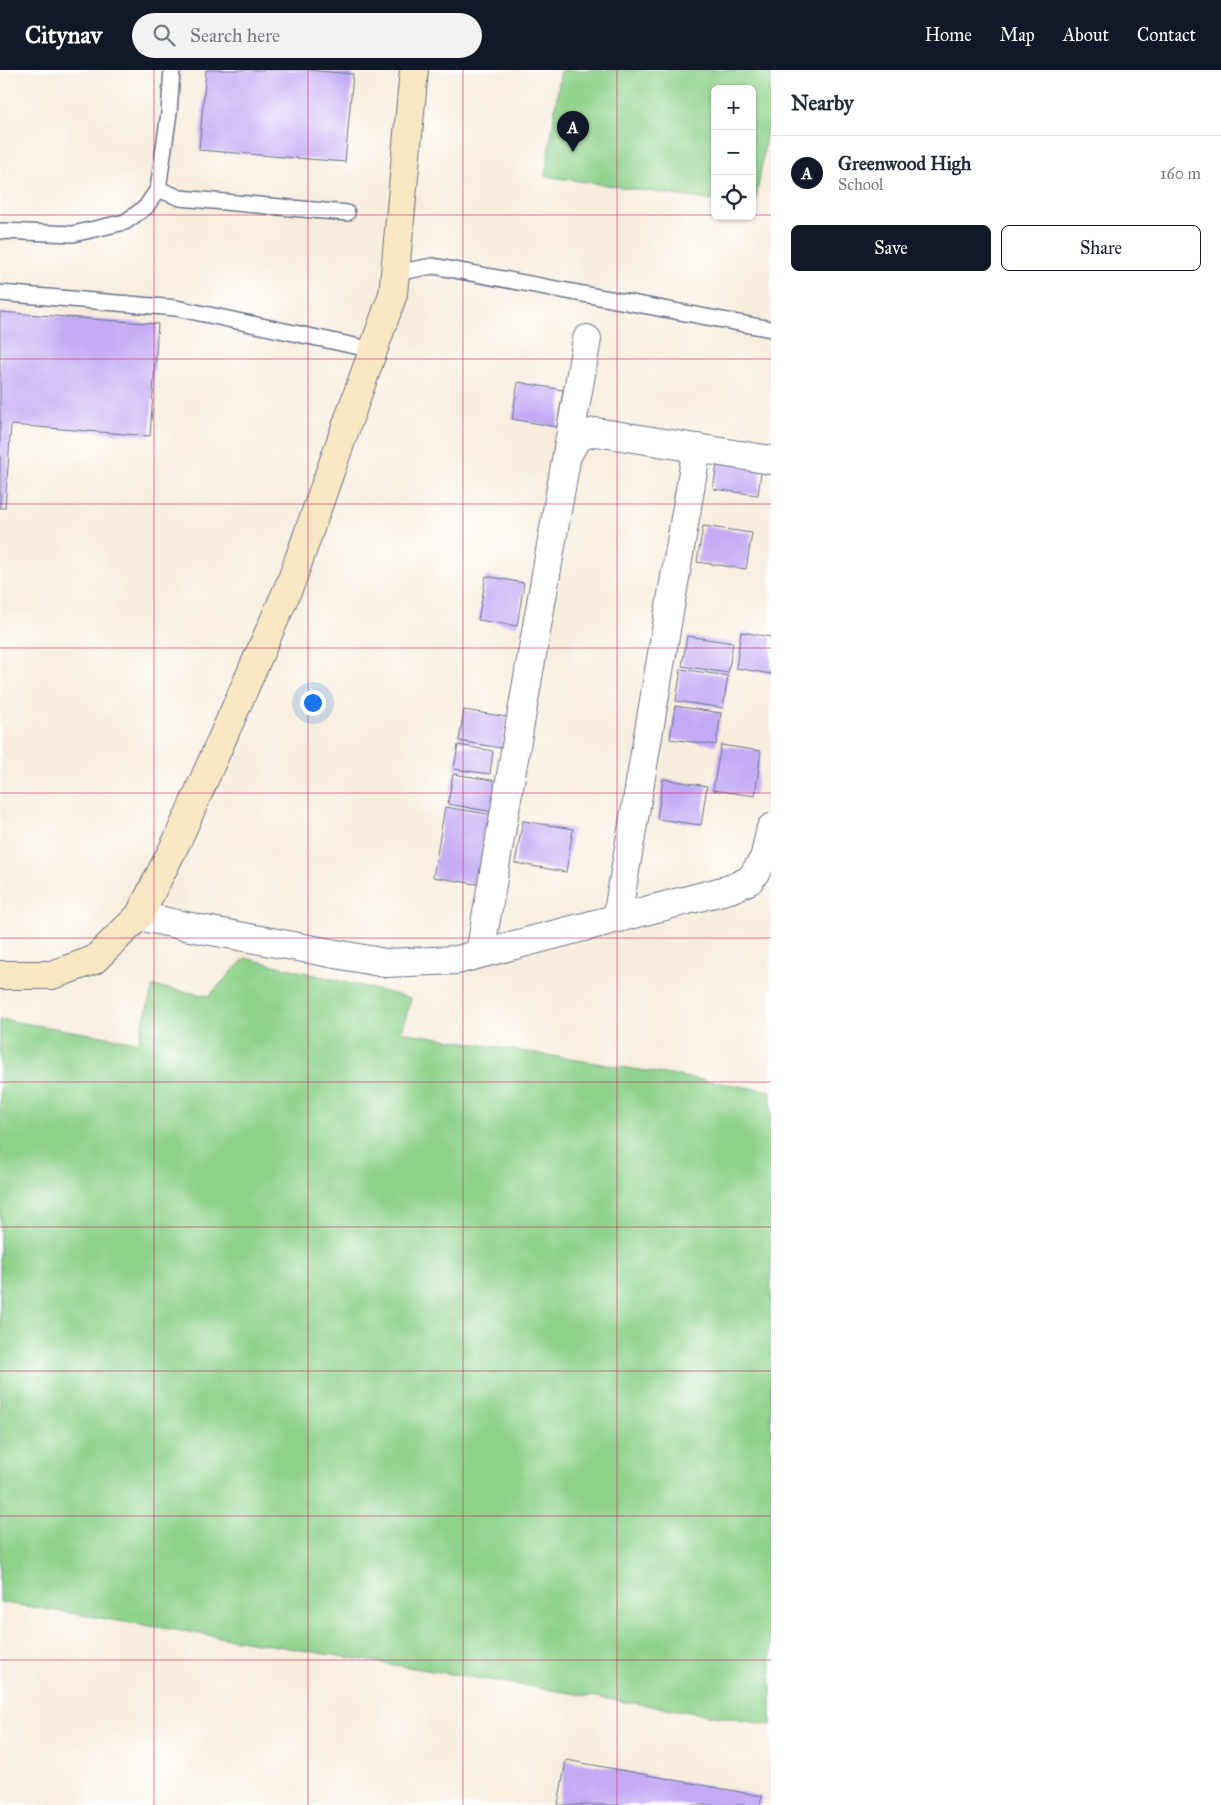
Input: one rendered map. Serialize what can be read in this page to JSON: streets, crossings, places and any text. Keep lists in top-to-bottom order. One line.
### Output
{"page":{"header":"Citynav","search":"Search here","nav":["Home","Map","About","Contact"],"heading":"Nearby","map_buttons":["+","−"],"pins":"A","list":[{"mark":"A","name":"Greenwood High","note":"School","value":"160 m"}],"buttons":["Save","Share"]}}
